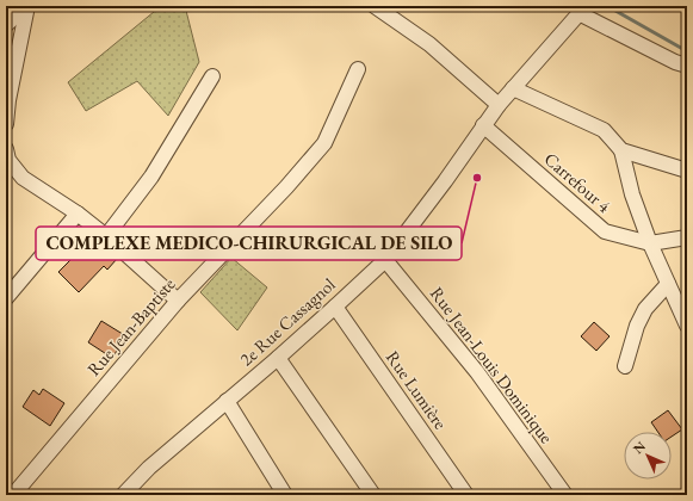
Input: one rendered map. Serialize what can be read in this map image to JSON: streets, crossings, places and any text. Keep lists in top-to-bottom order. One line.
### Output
{"streets":{"street":["Carrefour 4","2e Rue Cassagnol","Rue Jean-Baptiste","Rue Jean-Louis Dominique","Rue Lumière"]},"crossings":[["Carrefour 4","2e Rue Cassagnol"],["2e Rue Cassagnol","Rue Jean-Louis Dominique"],["2e Rue Cassagnol","Rue Lumière"]],"places":["COMPLEXE MEDICO-CHIRURGICAL DE SILO"],"north":"top left"}
